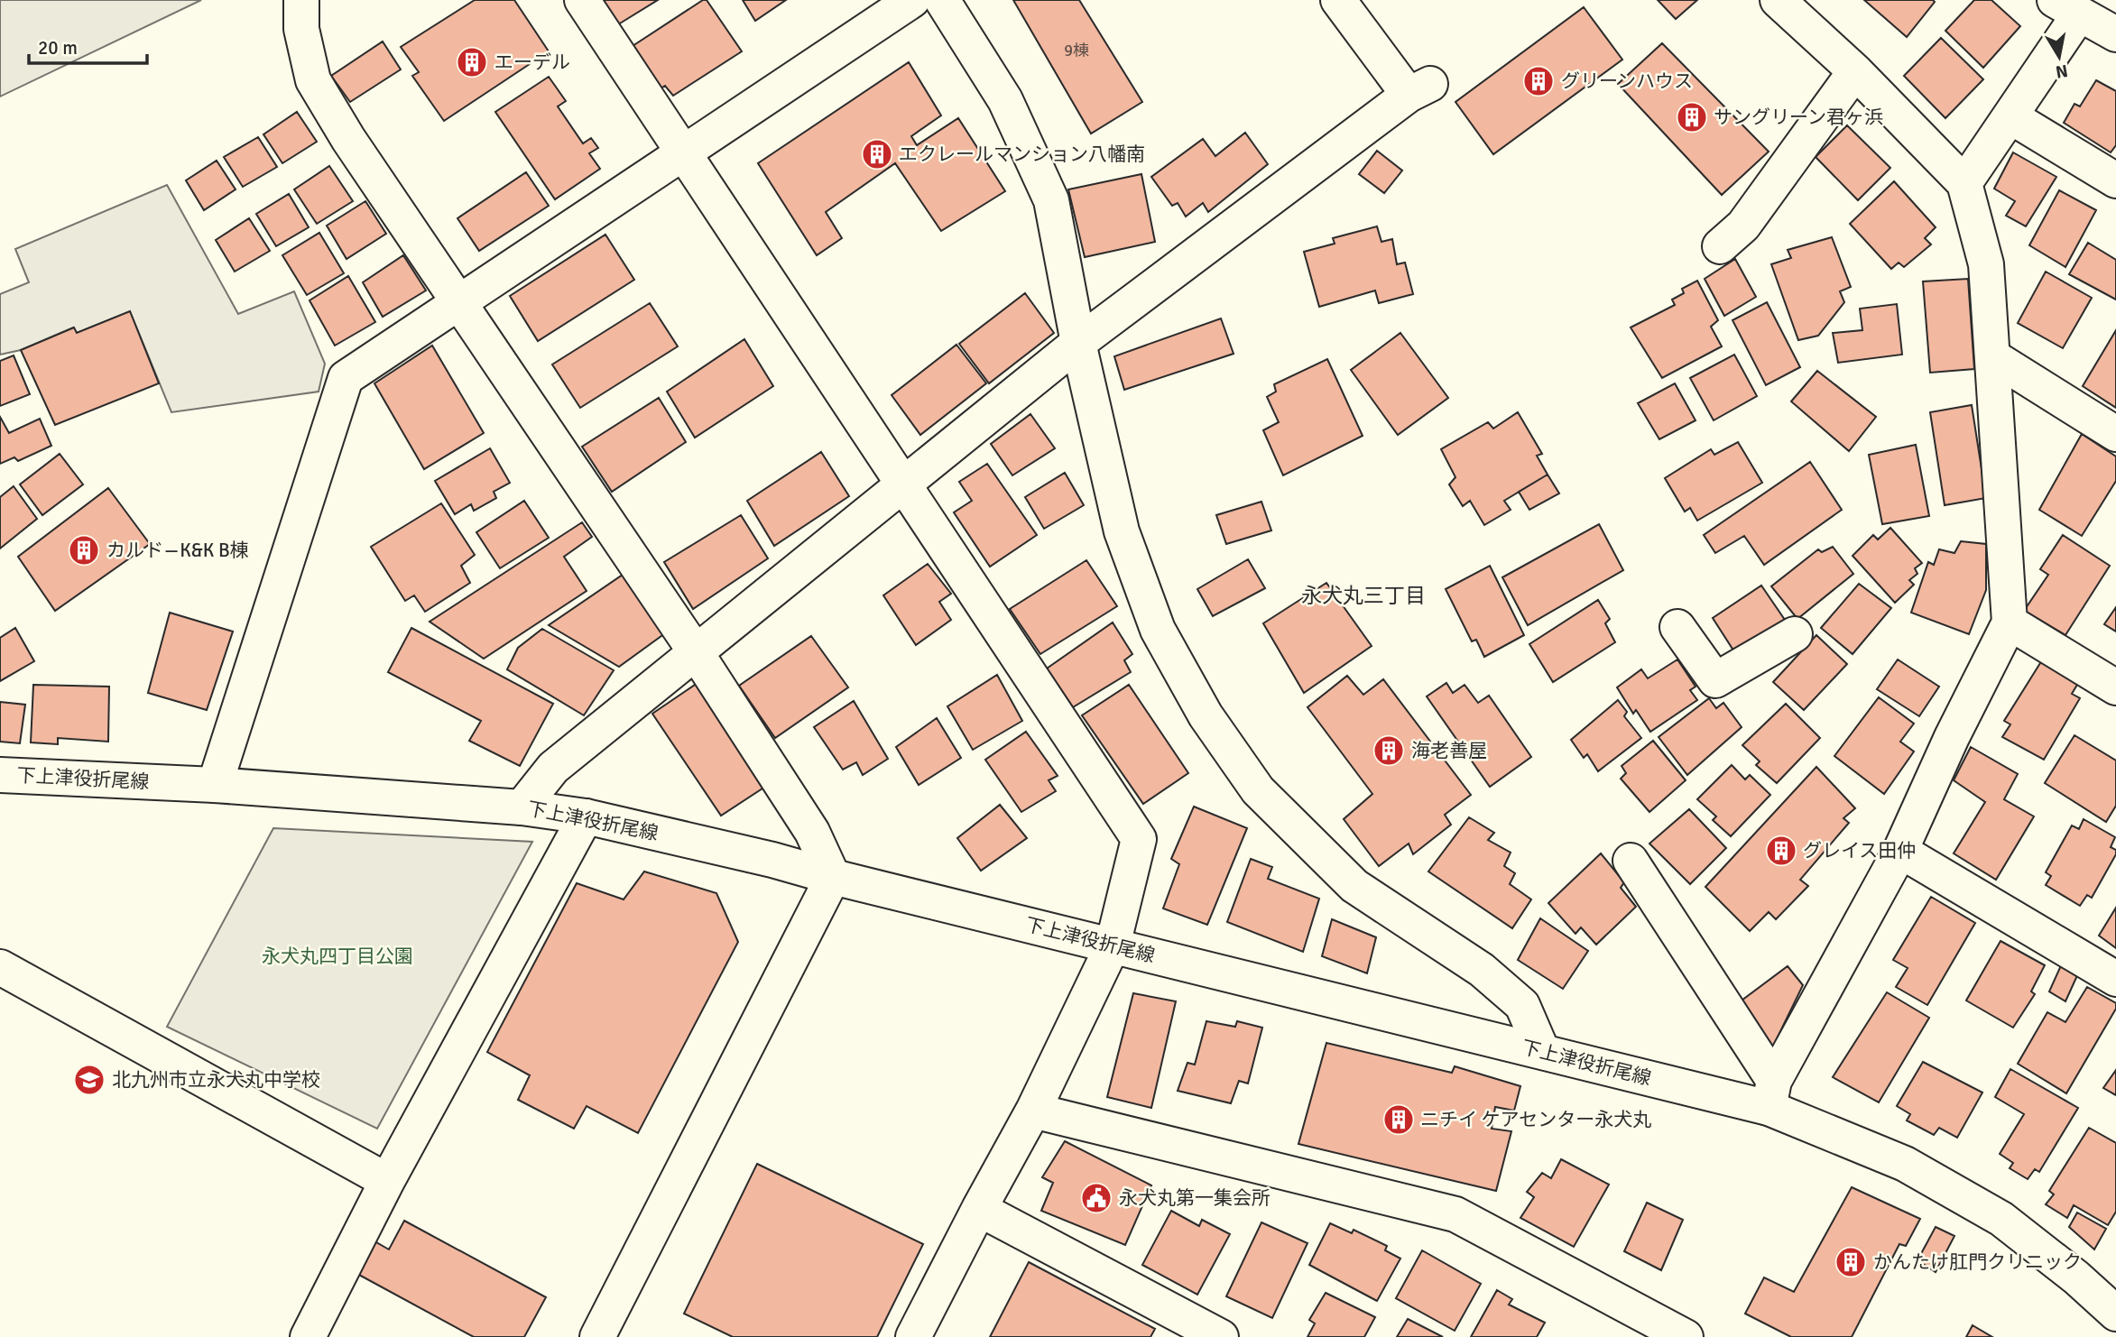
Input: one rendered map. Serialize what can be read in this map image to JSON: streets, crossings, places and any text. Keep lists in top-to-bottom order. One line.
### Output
{"streets":{"street":["下上津役折尾線"]},"districts":["永犬丸三丁目"],"parks":["永犬丸四丁目公園"],"places":{"building":["エーデル","グリーンハウス","サングリーン君ヶ浜","エクレールマンション八幡南","カルド―K&K B棟","海老善屋","グレイス田仲","ニチイ ケアセンター永犬丸","かんたけ肛門クリニック"],"school or university":["北九州市立永犬丸中学校"],"public building":["永犬丸第一集会所"]},"house_numbers":["9棟"],"scale_bar":"20 m","north":"bottom"}
